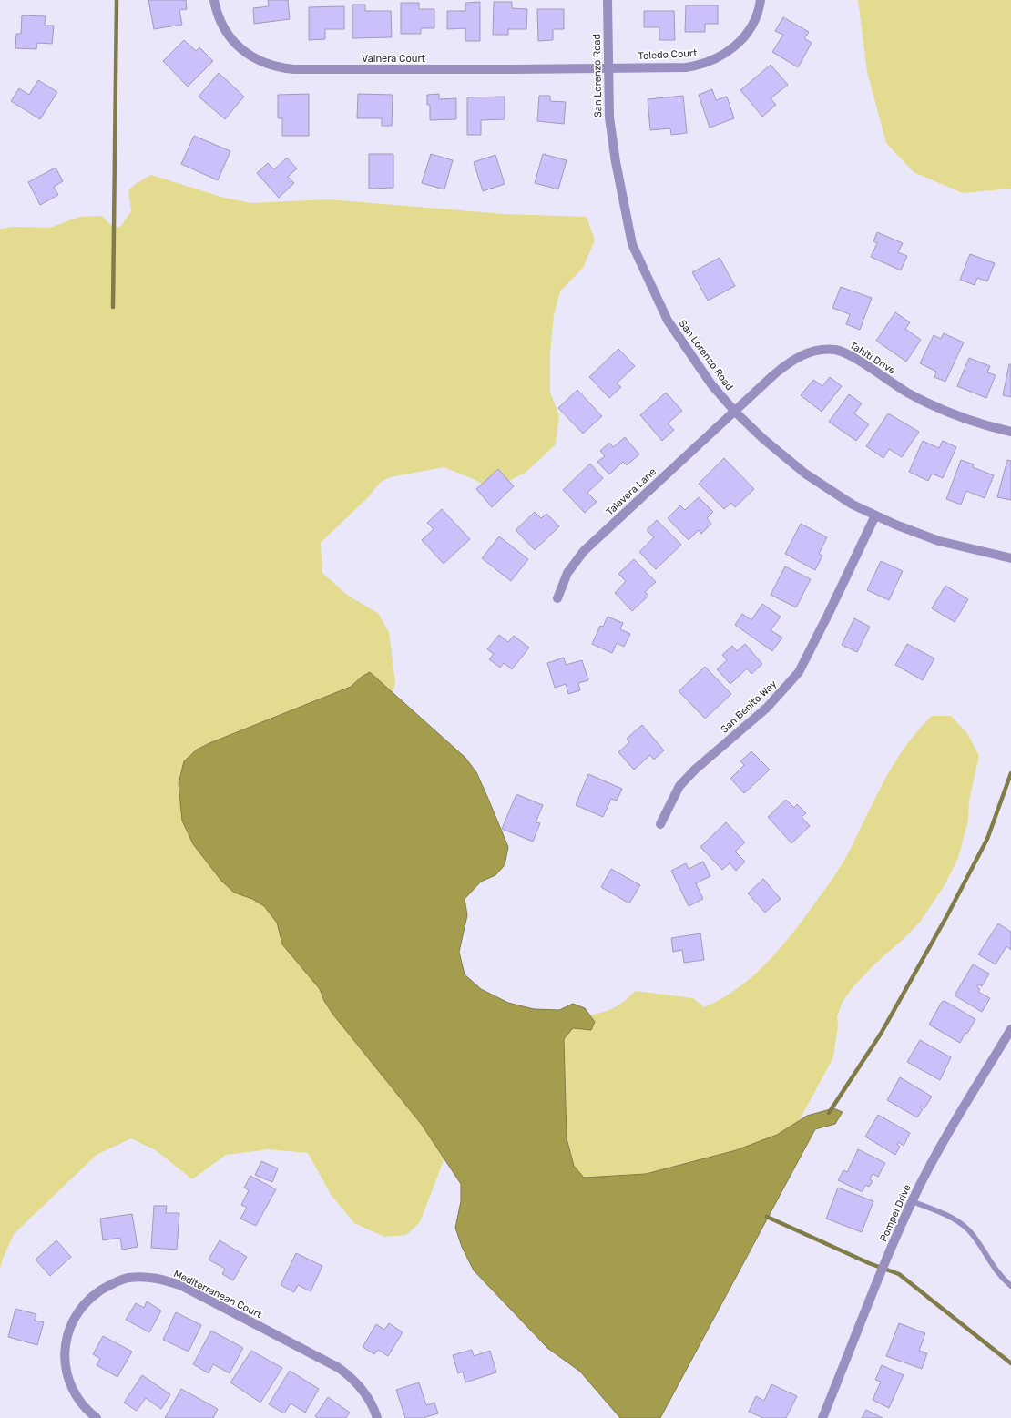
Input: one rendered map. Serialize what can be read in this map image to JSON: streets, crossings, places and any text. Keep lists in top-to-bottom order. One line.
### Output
{"streets":{"street":["Toledo Court","Valnera Court","San Lorenzo Road","Tahiti Drive","Talavera Lane","San Benito Way","Pompei Drive","Mediterranean Court"]},"crossings":[["Toledo Court","Valnera Court"],["Toledo Court","San Lorenzo Road"],["Valnera Court","San Lorenzo Road"],["San Lorenzo Road","Tahiti Drive"],["San Lorenzo Road","Talavera Lane"],["San Lorenzo Road","San Benito Way"],["Tahiti Drive","Talavera Lane"]]}
